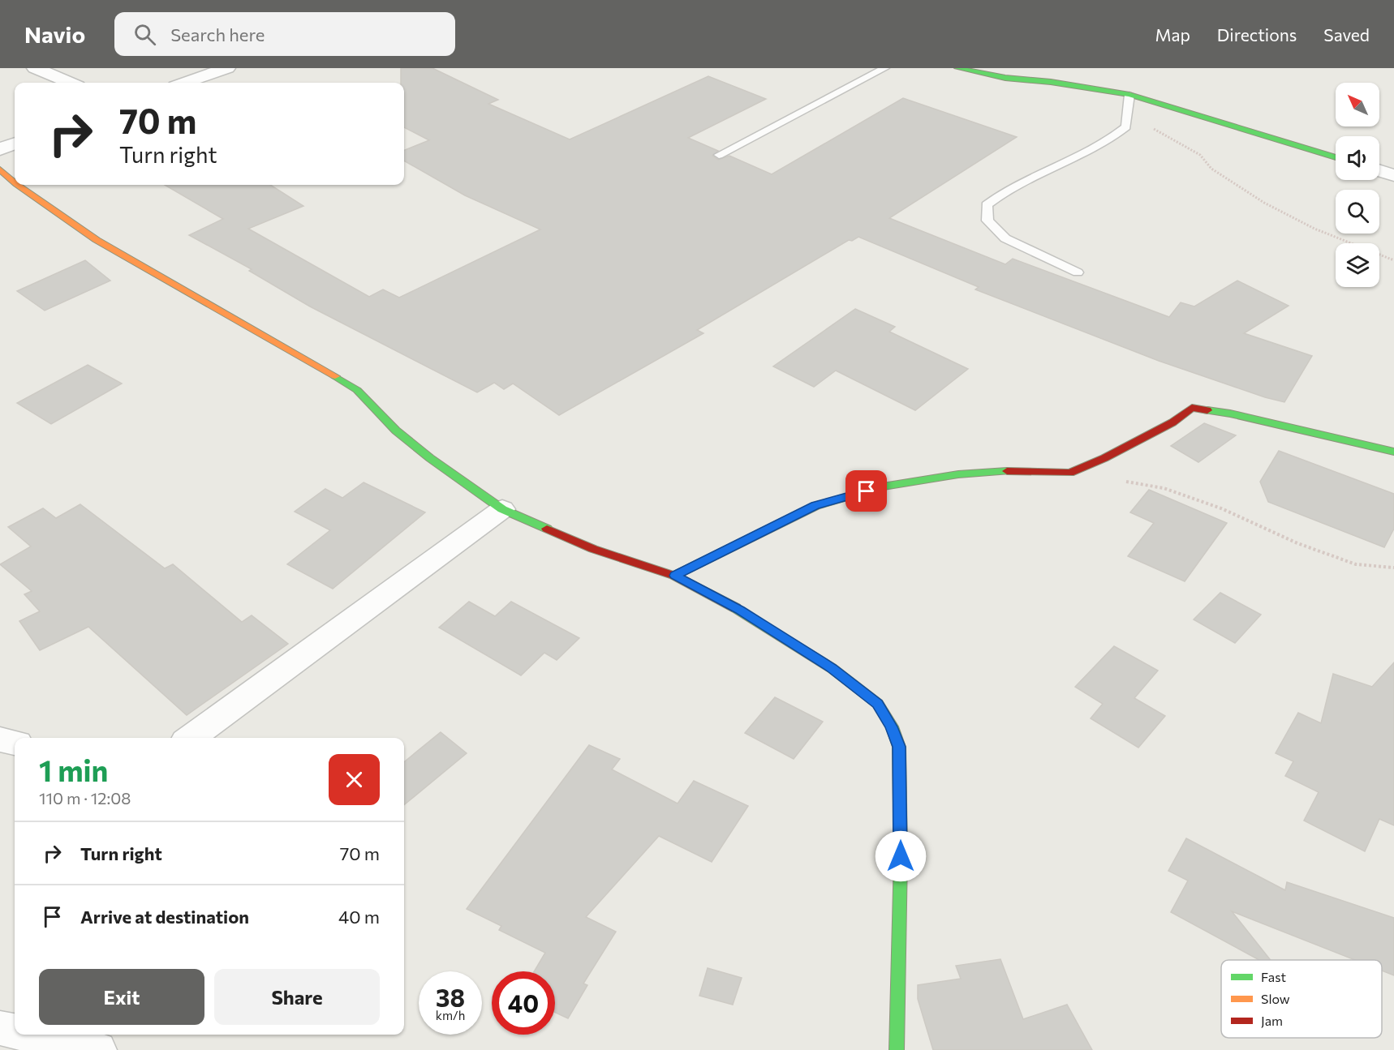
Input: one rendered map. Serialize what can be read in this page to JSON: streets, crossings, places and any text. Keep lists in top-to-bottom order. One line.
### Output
{"legend":["Fast","Slow","Jam"],"north":"top left","page":{"header":"Navio","search":"Search here","nav":["Map","Directions","Saved"],"turn":["70 m","Turn right"],"heading":["1 min","110 m · 12:08"],"list":[{"name":"Turn right","value":"70 m"},{"name":"Arrive at destination","value":"40 m"}],"buttons":["Exit","Share"],"speed":"38 km/h","limit":"40"}}
